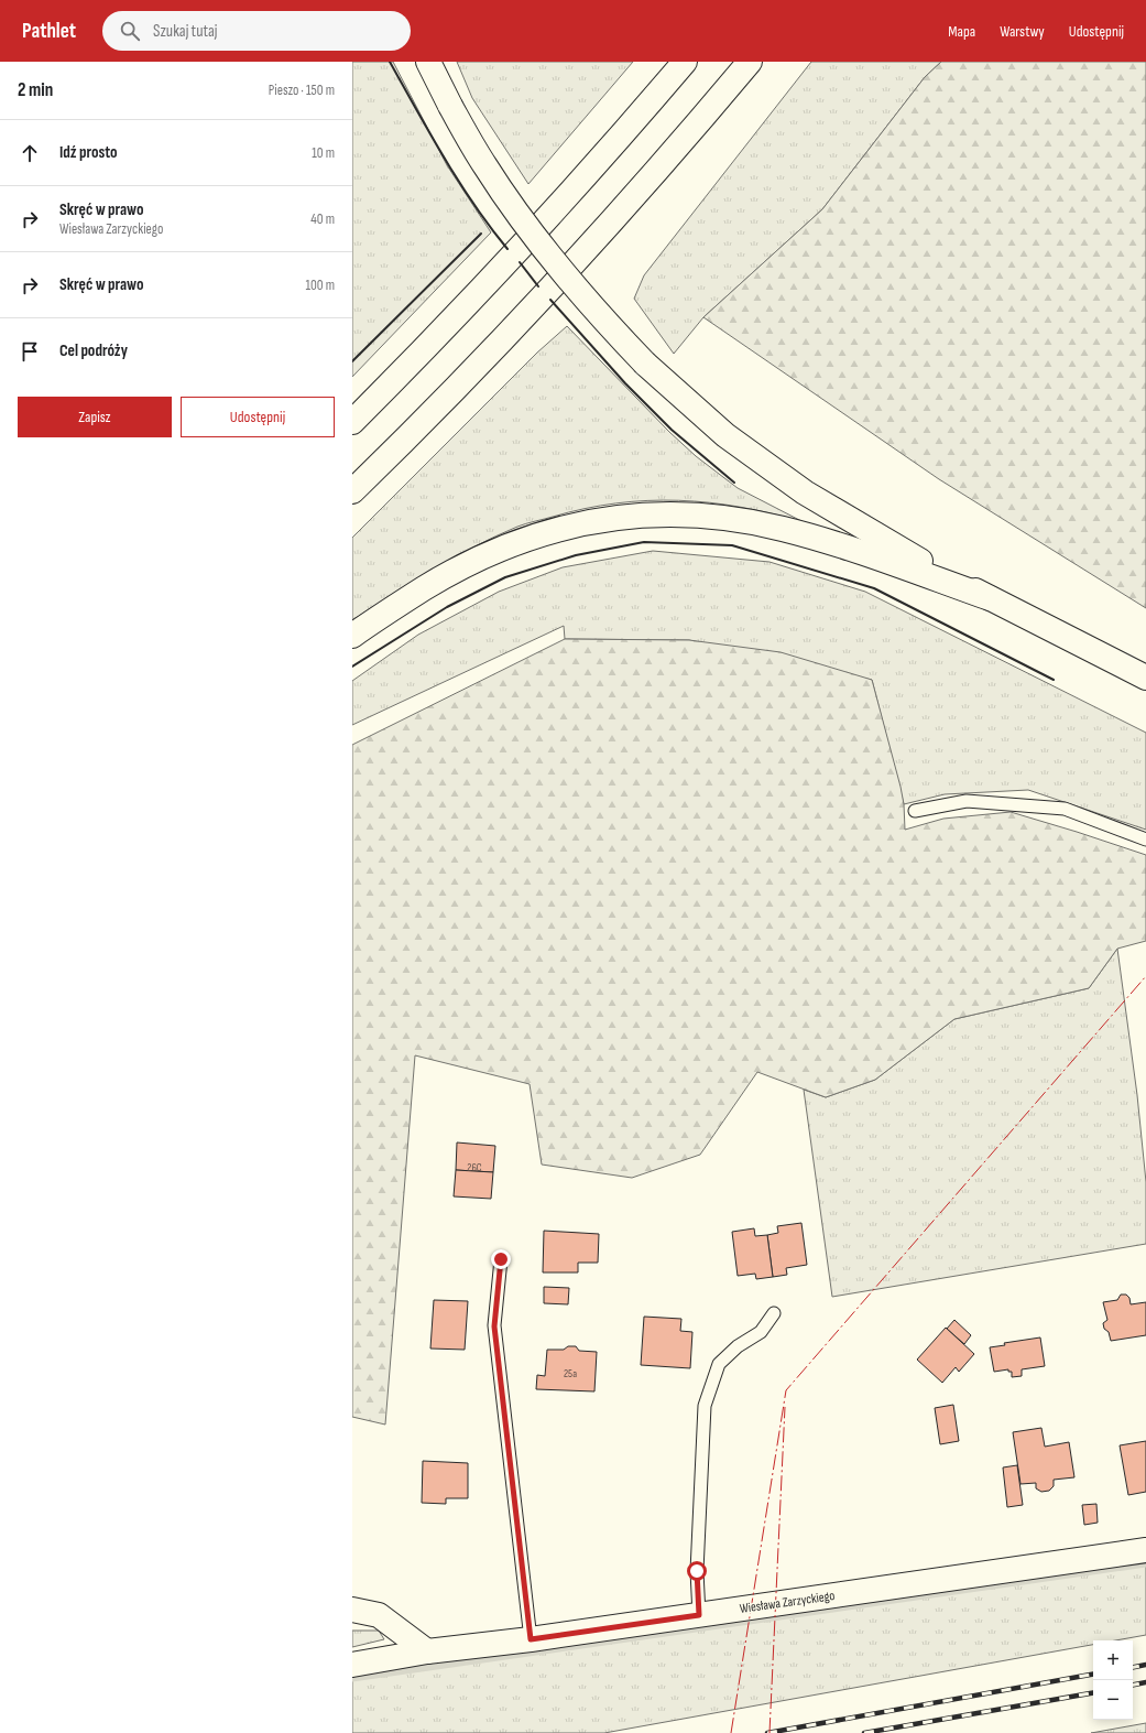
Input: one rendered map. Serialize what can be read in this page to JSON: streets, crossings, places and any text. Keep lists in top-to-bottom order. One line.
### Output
{"streets":{"main road":["Wiesława Zarzyckiego"]},"house_numbers":["26C","25a"],"page":{"header":"Pathlet","search":"Szukaj tutaj","nav":["Mapa","Warstwy","Udostępnij"],"heading":["2 min","Pieszo · 150 m"],"list":[["Idź prosto","10 m"],["Skręć w prawo","Wiesława Zarzyckiego","40 m"],["Skręć w prawo","100 m"],"Cel podróży"],"buttons":["Zapisz","Udostępnij"],"map_buttons":["+","−"]}}
